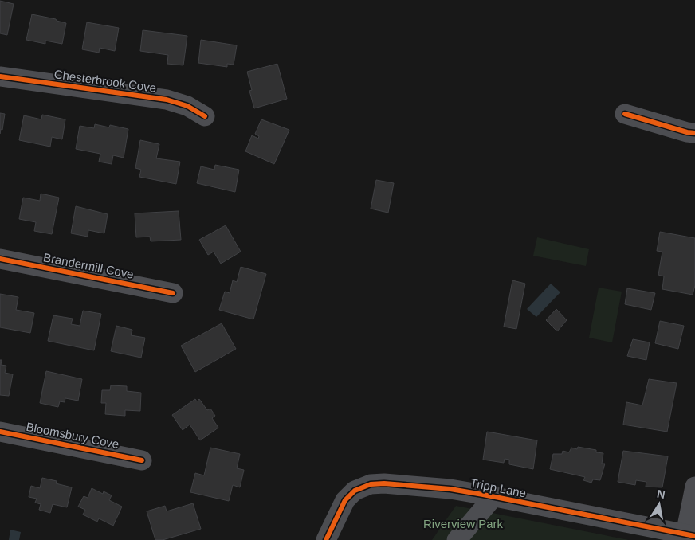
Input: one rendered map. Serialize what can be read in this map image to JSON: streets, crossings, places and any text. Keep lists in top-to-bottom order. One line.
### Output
{"streets":{"street":["Chesterbrook Cove","Brandermill Cove","Bloomsbury Cove","Tripp Lane"]},"parks":["Riverview Park"],"north":"top"}
